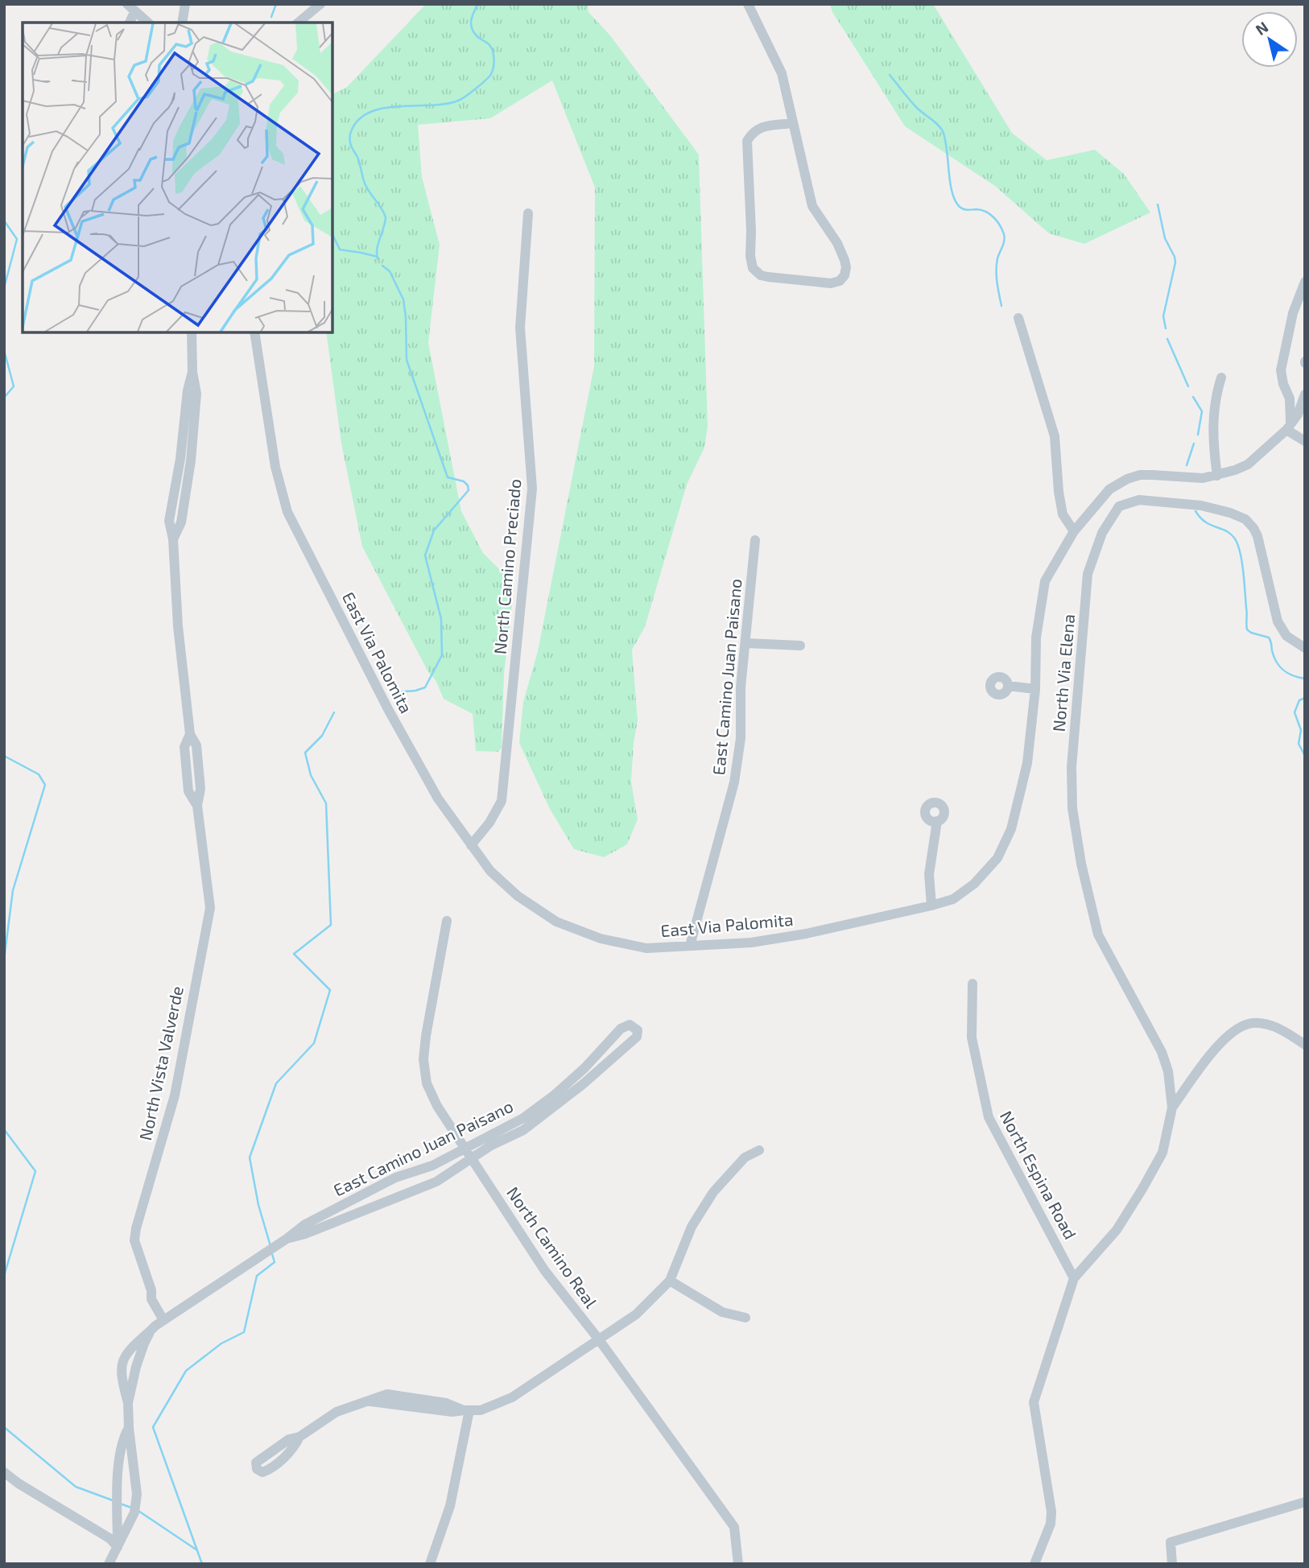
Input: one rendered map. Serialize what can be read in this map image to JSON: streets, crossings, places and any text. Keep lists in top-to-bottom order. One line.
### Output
{"streets":{"street":["North Camino Preciado","East Via Palomita","North Via Elena","East Camino Juan Paisano","North Vista Valverde","North Espina Road","North Camino Real"]},"crossings":[["North Camino Preciado","East Via Palomita"],["East Via Palomita","East Camino Juan Paisano"],["East Camino Juan Paisano","North Vista Valverde"],["East Camino Juan Paisano","North Camino Real"]],"north":"top left"}
